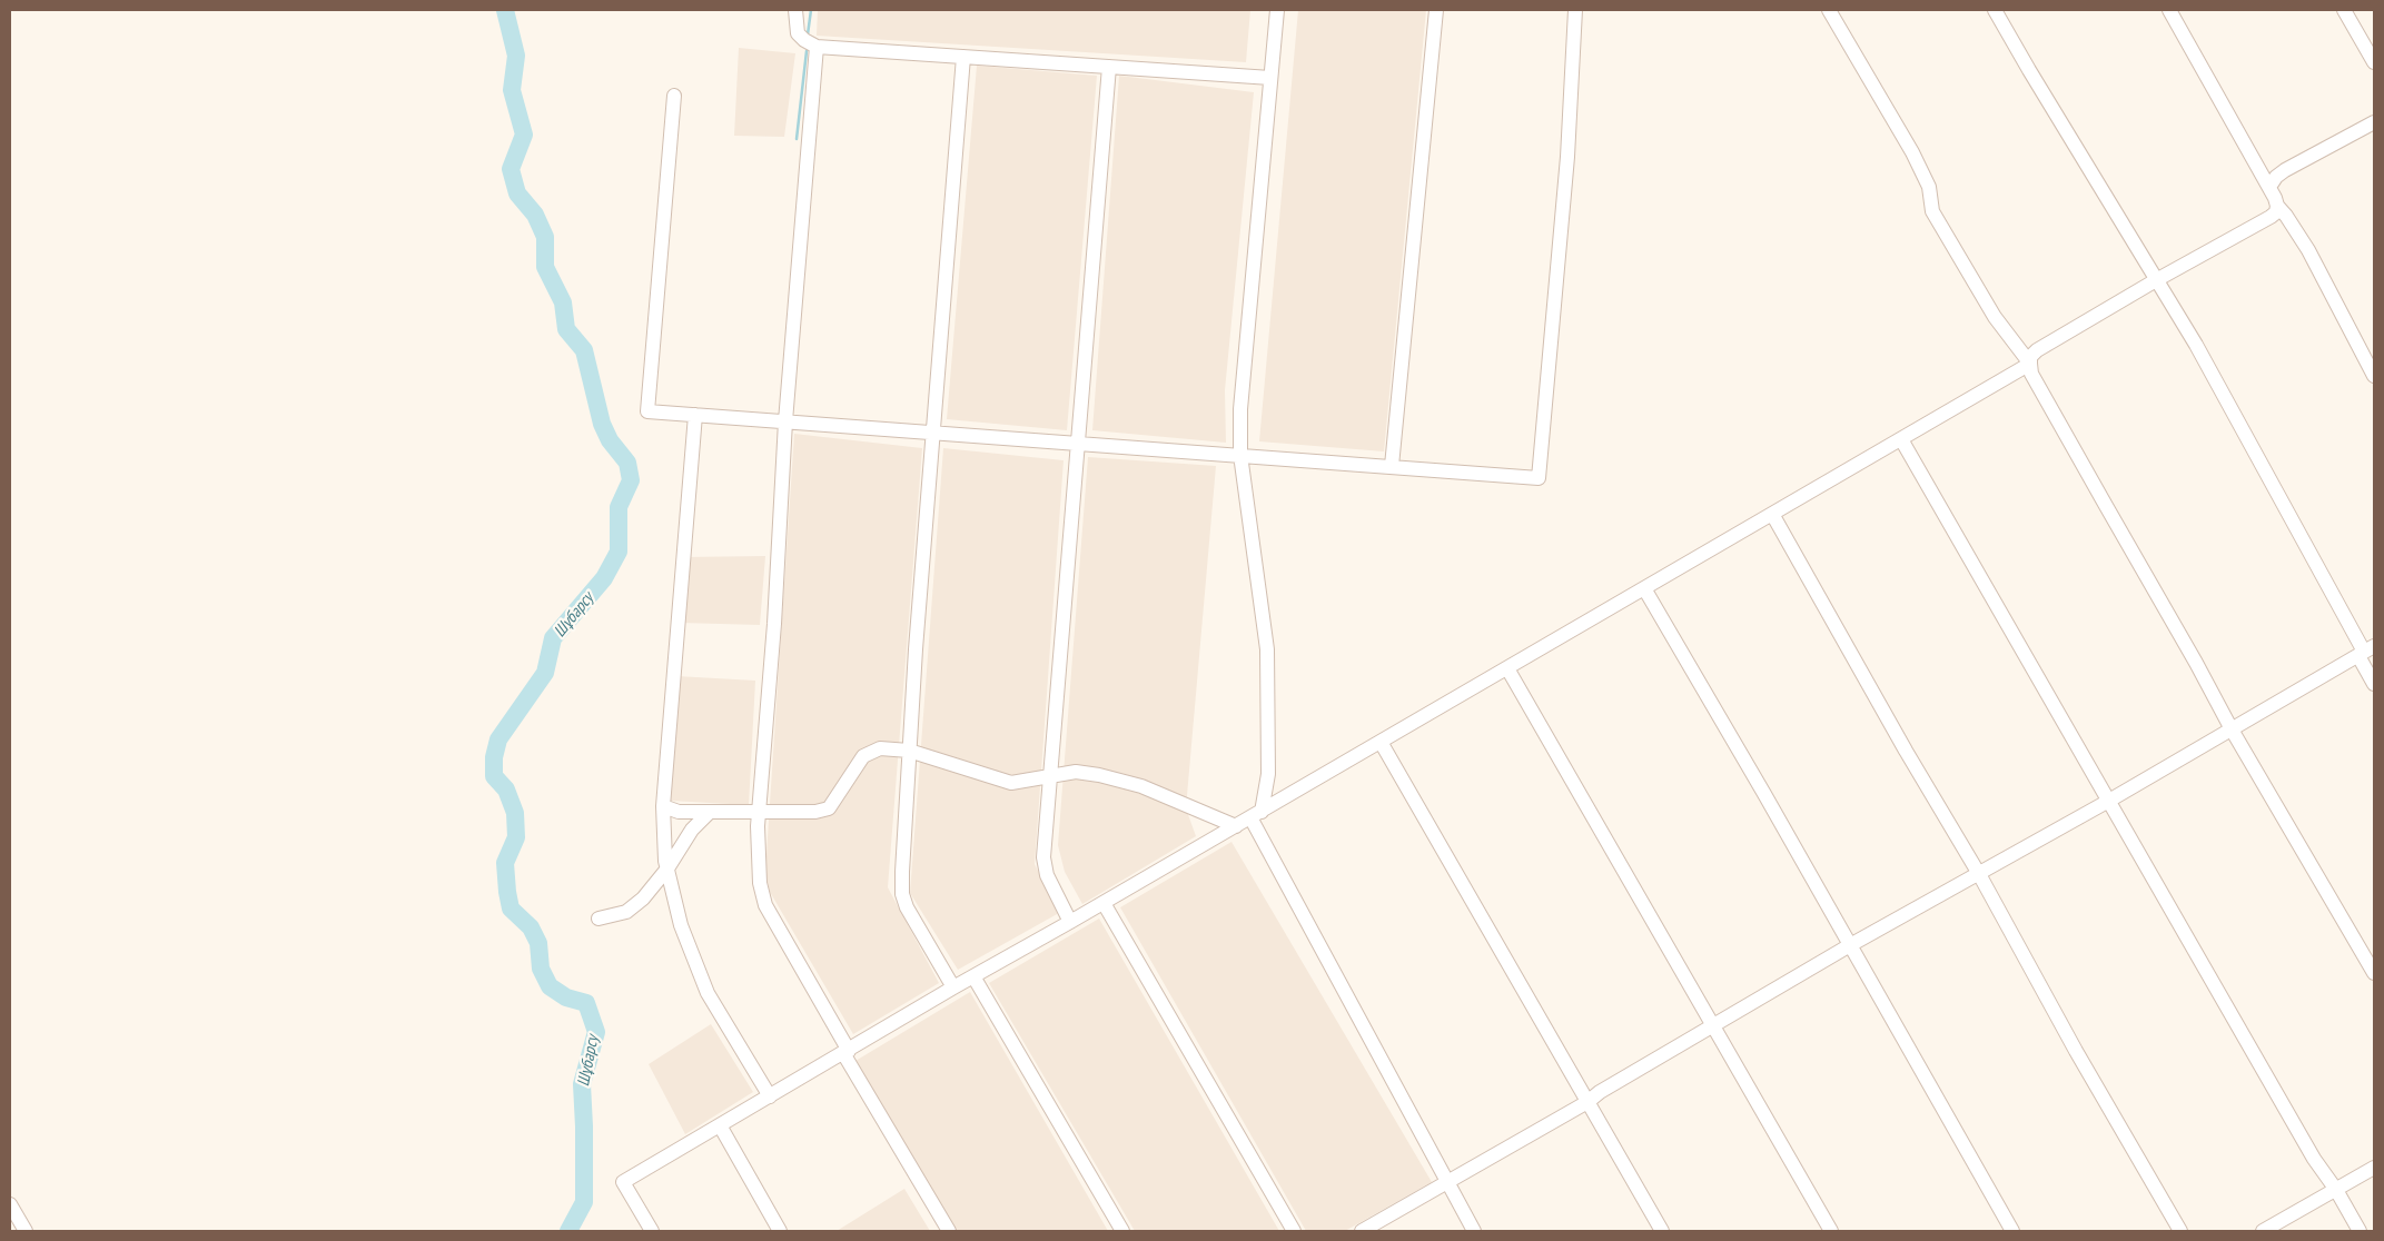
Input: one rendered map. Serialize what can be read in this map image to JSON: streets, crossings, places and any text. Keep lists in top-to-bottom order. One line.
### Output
{"water":["Шұбарсу"]}
